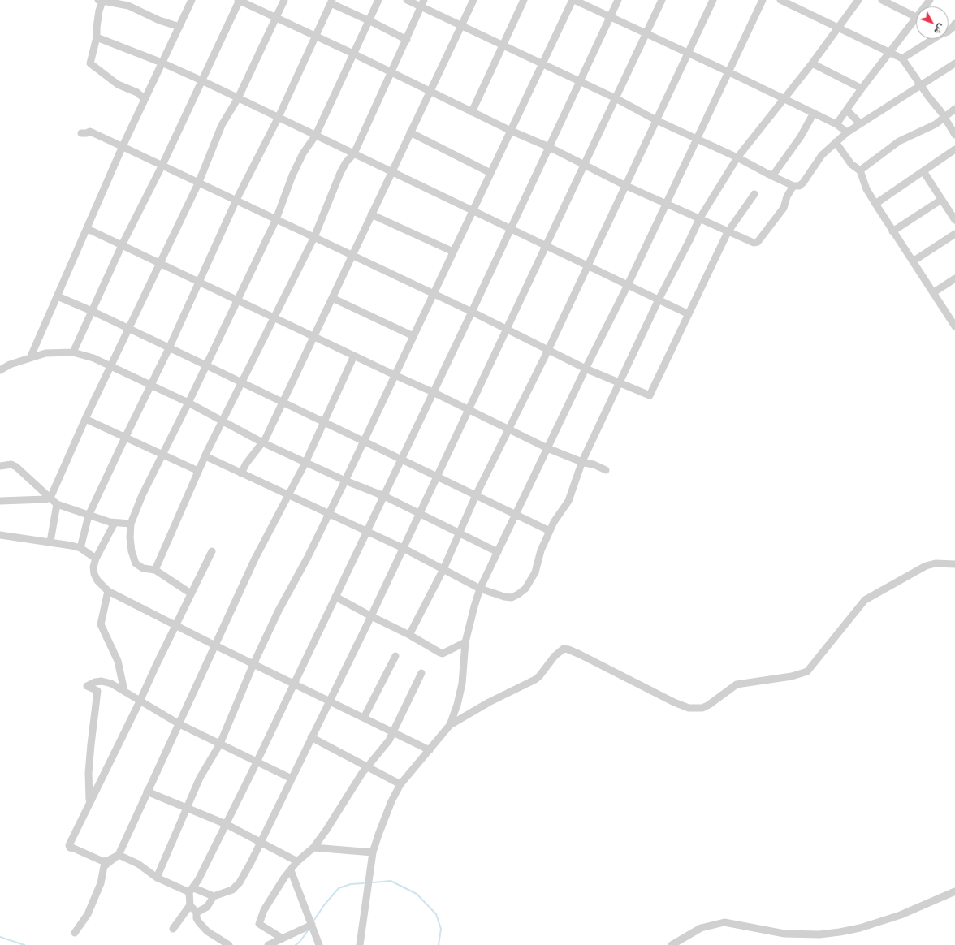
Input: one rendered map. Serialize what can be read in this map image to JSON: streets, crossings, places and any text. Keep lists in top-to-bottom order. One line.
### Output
{"north":"bottom right"}
